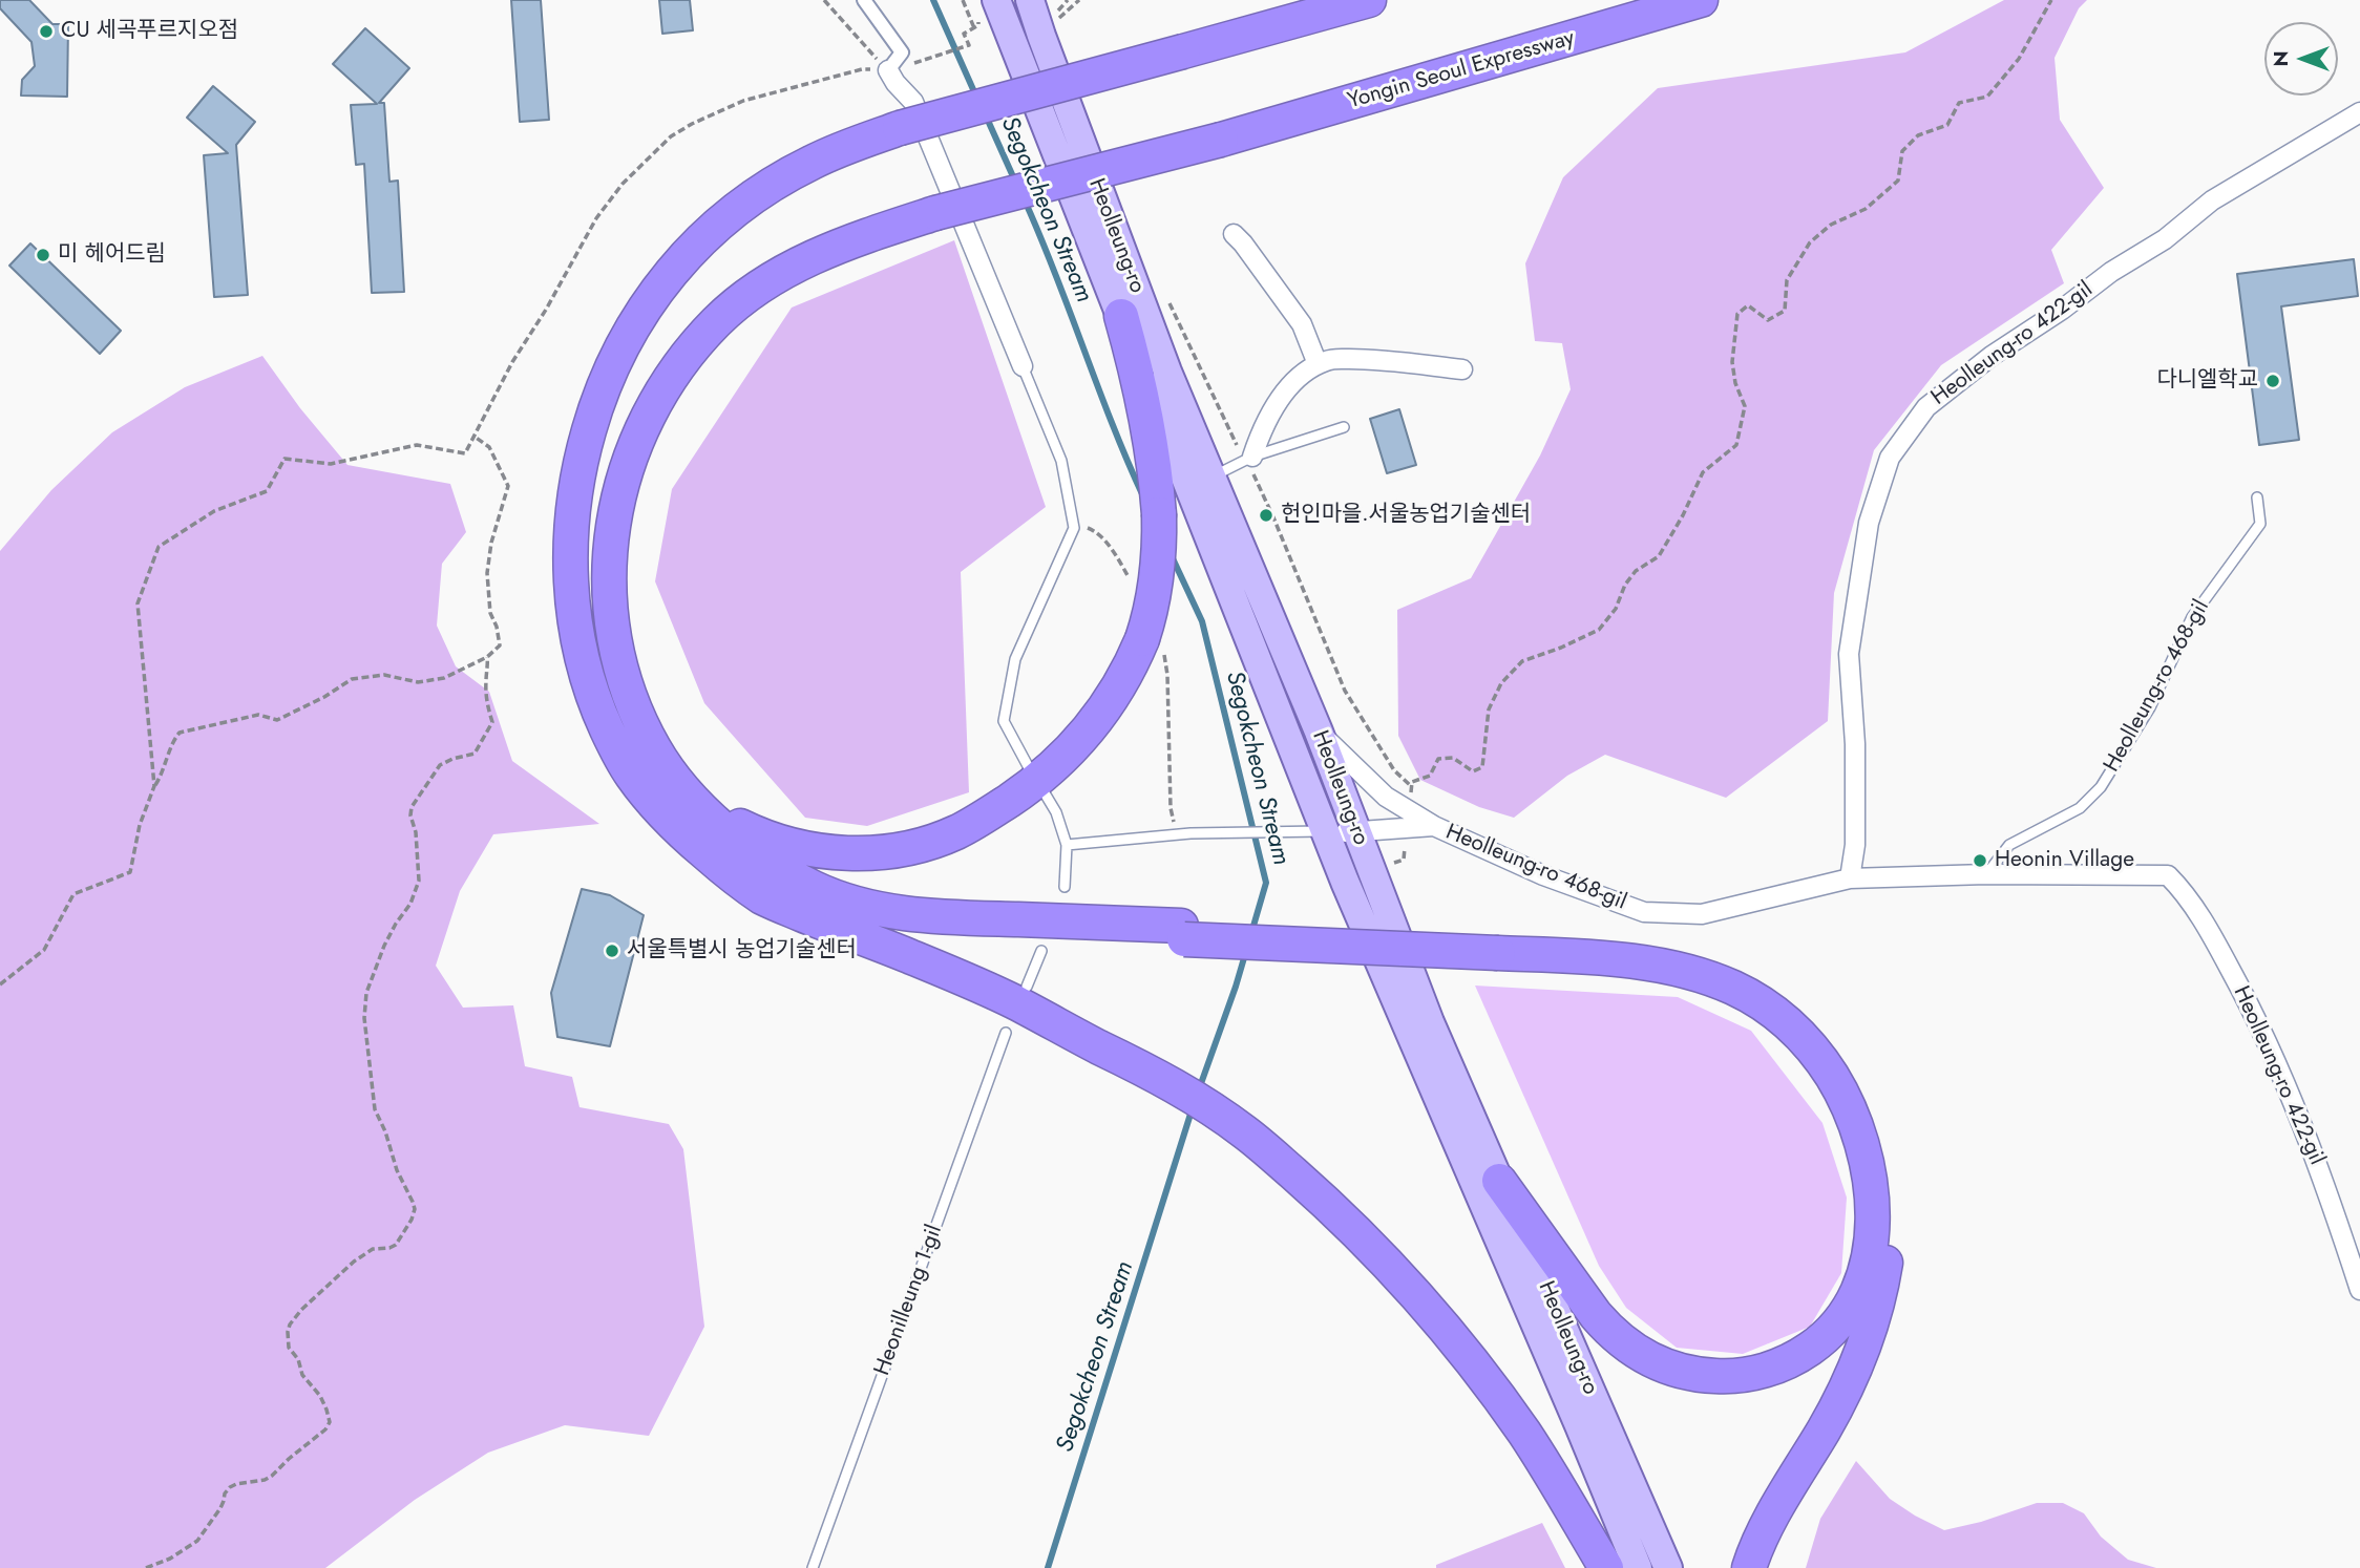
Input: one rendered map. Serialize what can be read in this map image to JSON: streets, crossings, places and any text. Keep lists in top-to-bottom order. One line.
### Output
{"streets":{"highway":["Yongin Seoul Expressway"],"main road":["Heolleung-ro"],"street":["Heolleung-ro 422-gil","Heolleung-ro 468-gil"],"lane":["Heonilleung 1-gil"]},"crossings":[["Heolleung-ro","Heolleung-ro 468-gil"],["Heolleung-ro 422-gil","Heolleung-ro 468-gil"]],"water":["Segokcheon Stream"],"places":["CU 세곡푸르지오점","미 헤어드림","다니엘학교","헌인마을.서울농업기술센터","Heonin Village","서울특별시 농업기술센터"],"north":"left"}
